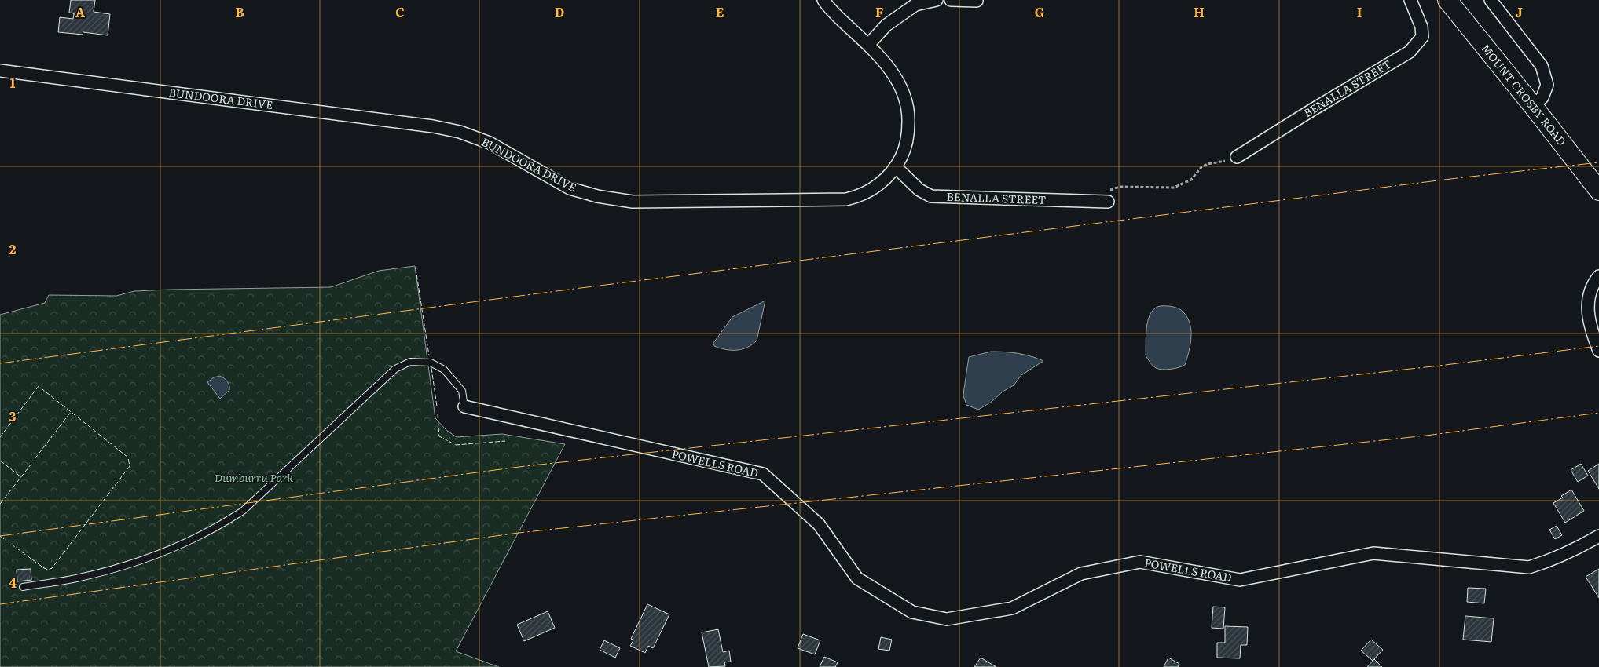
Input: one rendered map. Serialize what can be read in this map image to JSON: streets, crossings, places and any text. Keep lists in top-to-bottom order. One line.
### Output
{"streets":{"main road":["MOUNT CROSBY ROAD"],"street":["BENALLA STREET","BUNDOORA DRIVE","POWELLS ROAD"]},"crossings":[["BENALLA STREET","BUNDOORA DRIVE"]],"parks":["Dumburru Park"],"grid":{"columns":["A","B","C","D","E","F","G","H","I","J"],"rows":["1","2","3","4"]}}
